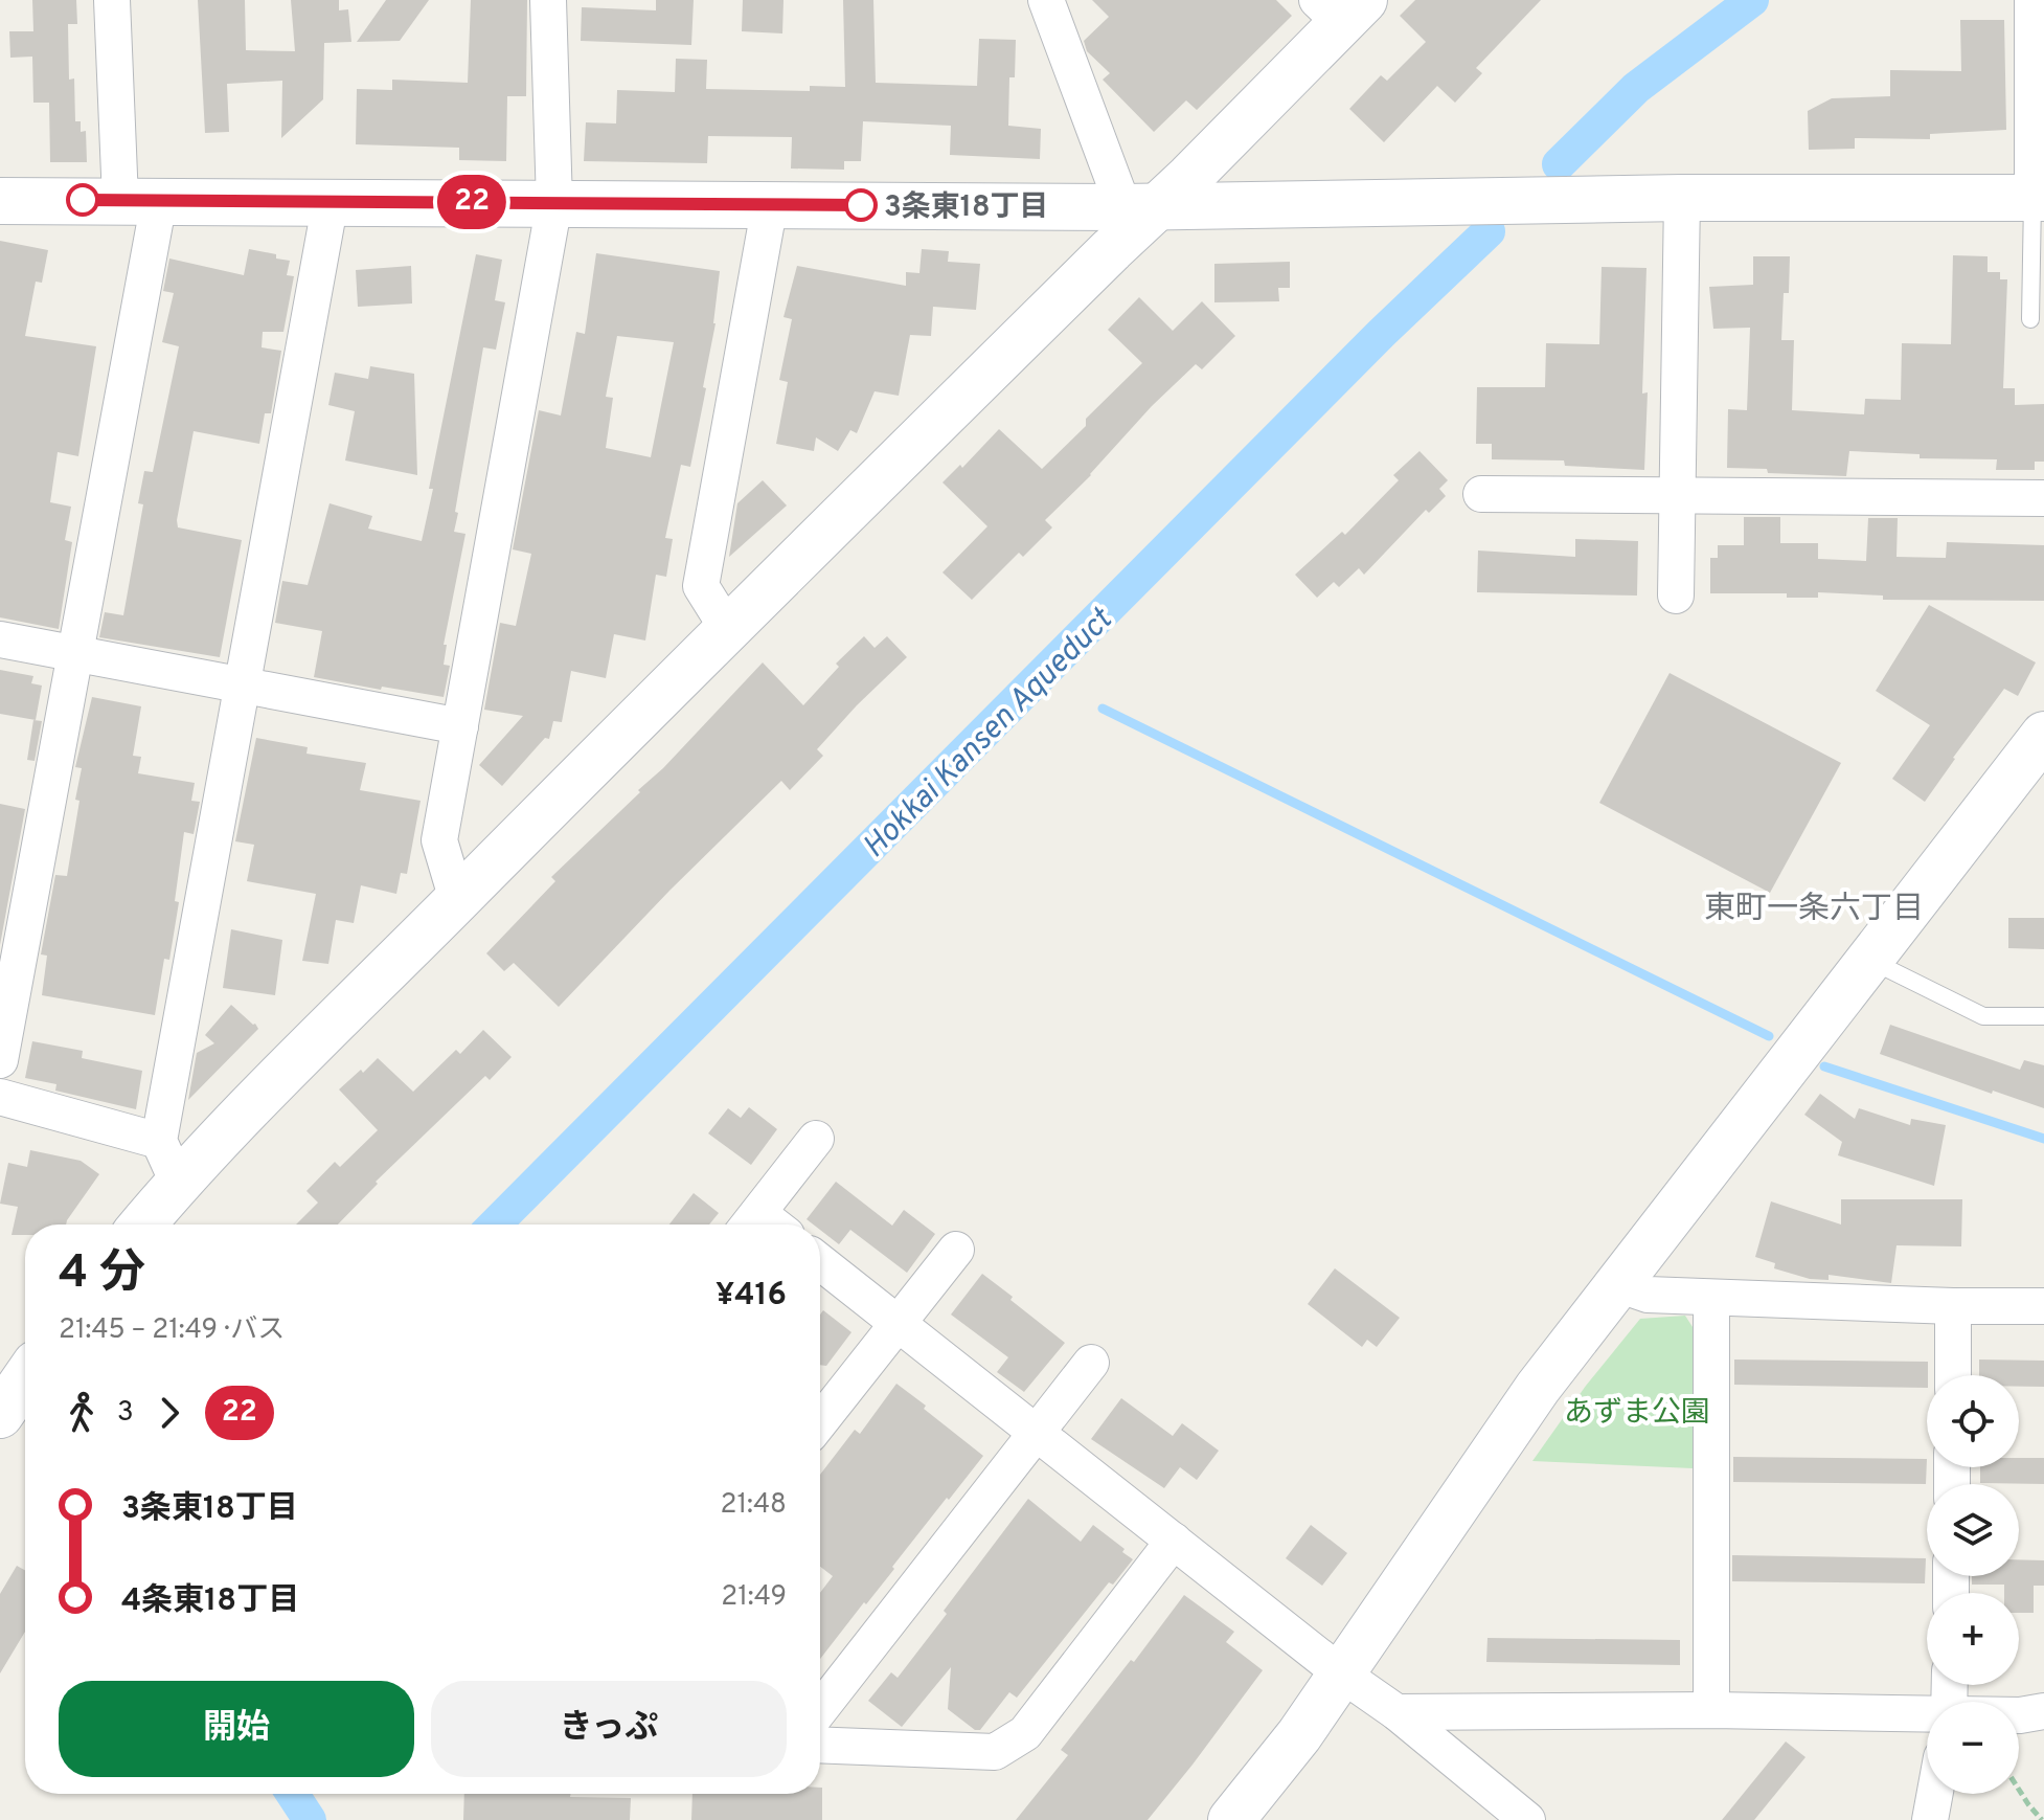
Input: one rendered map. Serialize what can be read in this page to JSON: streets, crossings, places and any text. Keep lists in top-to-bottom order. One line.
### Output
{"districts":["東町一条六丁目"],"water":["Hokkai Kansen Aqueduct"],"parks":["あずま公園"],"places":["3条東18丁目"],"lines":["bus line 22"],"page":{"on_map":"22","heading":["4 分","21:45 – 21:49 · バス","¥416"],"legs":["3","22"],"map_buttons":["+","−"],"list":[{"name":"3条東18丁目","value":"21:48"},{"name":"4条東18丁目","value":"21:49"}],"buttons":["開始","きっぷ"]}}
